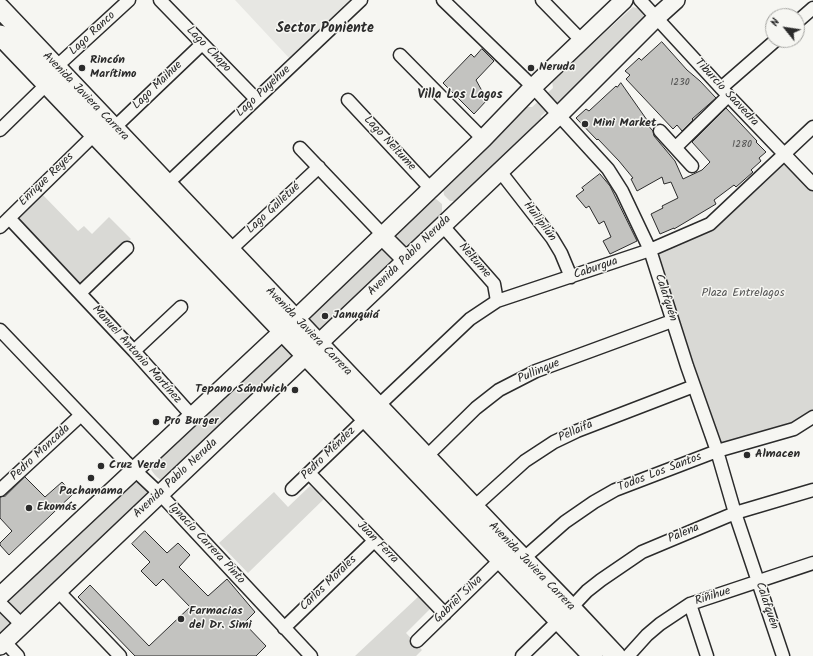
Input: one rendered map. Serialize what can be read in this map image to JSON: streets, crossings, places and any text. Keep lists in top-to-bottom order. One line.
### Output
{"streets":{"main road":["Avenida Javiera Carrera","Avenida Pablo Neruda"],"street":["Lago Ranco","Lago Chapo","Lago Maihue","Lago Puyehue","Tiburcio Saavedra","Lago Neltume","Enrique Reyes","Lago Galletué","Huilipilún","Neltume","Caburgua","Calafquén","Manuel Antonio Martínez","Pullinque","Pellaifa","Pedro Moncada","Pedro Méndez","Todos Los Santos","Palena","Juan Ferra","Ignacio Carrera Pinto","Carlos Morales","Riñihue","Gabriel Silva"]},"crossings":[["Lago Ranco","Avenida Javiera Carrera"],["Lago Chapo","Lago Maihue"],["Lago Chapo","Lago Puyehue"],["Lago Maihue","Avenida Javiera Carrera"],["Lago Puyehue","Avenida Javiera Carrera"],["Tiburcio Saavedra","Avenida Pablo Neruda"],["Tiburcio Saavedra","Caburgua"],["Avenida Javiera Carrera","Enrique Reyes"],["Avenida Javiera Carrera","Lago Galletué"],["Avenida Javiera Carrera","Avenida Pablo Neruda"],["Avenida Javiera Carrera","Caburgua"],["Avenida Javiera Carrera","Pullinque"],["Avenida Javiera Carrera","Pellaifa"],["Avenida Javiera Carrera","Pedro Méndez"],["Avenida Javiera Carrera","Todos Los Santos"],["Avenida Javiera Carrera","Palena"],["Avenida Javiera Carrera","Gabriel Silva"],["Enrique Reyes","Manuel Antonio Martínez"],["Huilipilún","Avenida Pablo Neruda"],["Huilipilún","Caburgua"],["Avenida Pablo Neruda","Neltume"],["Avenida Pablo Neruda","Calafquén"],["Avenida Pablo Neruda","Ignacio Carrera Pinto"],["Neltume","Caburgua"],["Caburgua","Calafquén"],["Caburgua","Pedro Méndez"],["Calafquén","Pullinque"],["Calafquén","Pellaifa"],["Calafquén","Todos Los Santos"],["Calafquén","Palena"],["Calafquén","Riñihue"],["Pedro Moncada","Ignacio Carrera Pinto"],["Pedro Méndez","Juan Ferra"],["Juan Ferra","Carlos Morales"],["Juan Ferra","Gabriel Silva"],["Ignacio Carrera Pinto","Carlos Morales"]],"districts":["Sector Poniente","Villa Los Lagos"],"parks":["Plaza Entrelagos"],"places":["Rincón Marítimo","Neruda","Mini Market","Januquiá","Tepano Sándwich","Pro Burger","Almacen","Cruz Verde","Pachamama","Ekomás","Farmacias del Dr. Simi"],"house_numbers":["1230","1280"],"north":"top left"}
